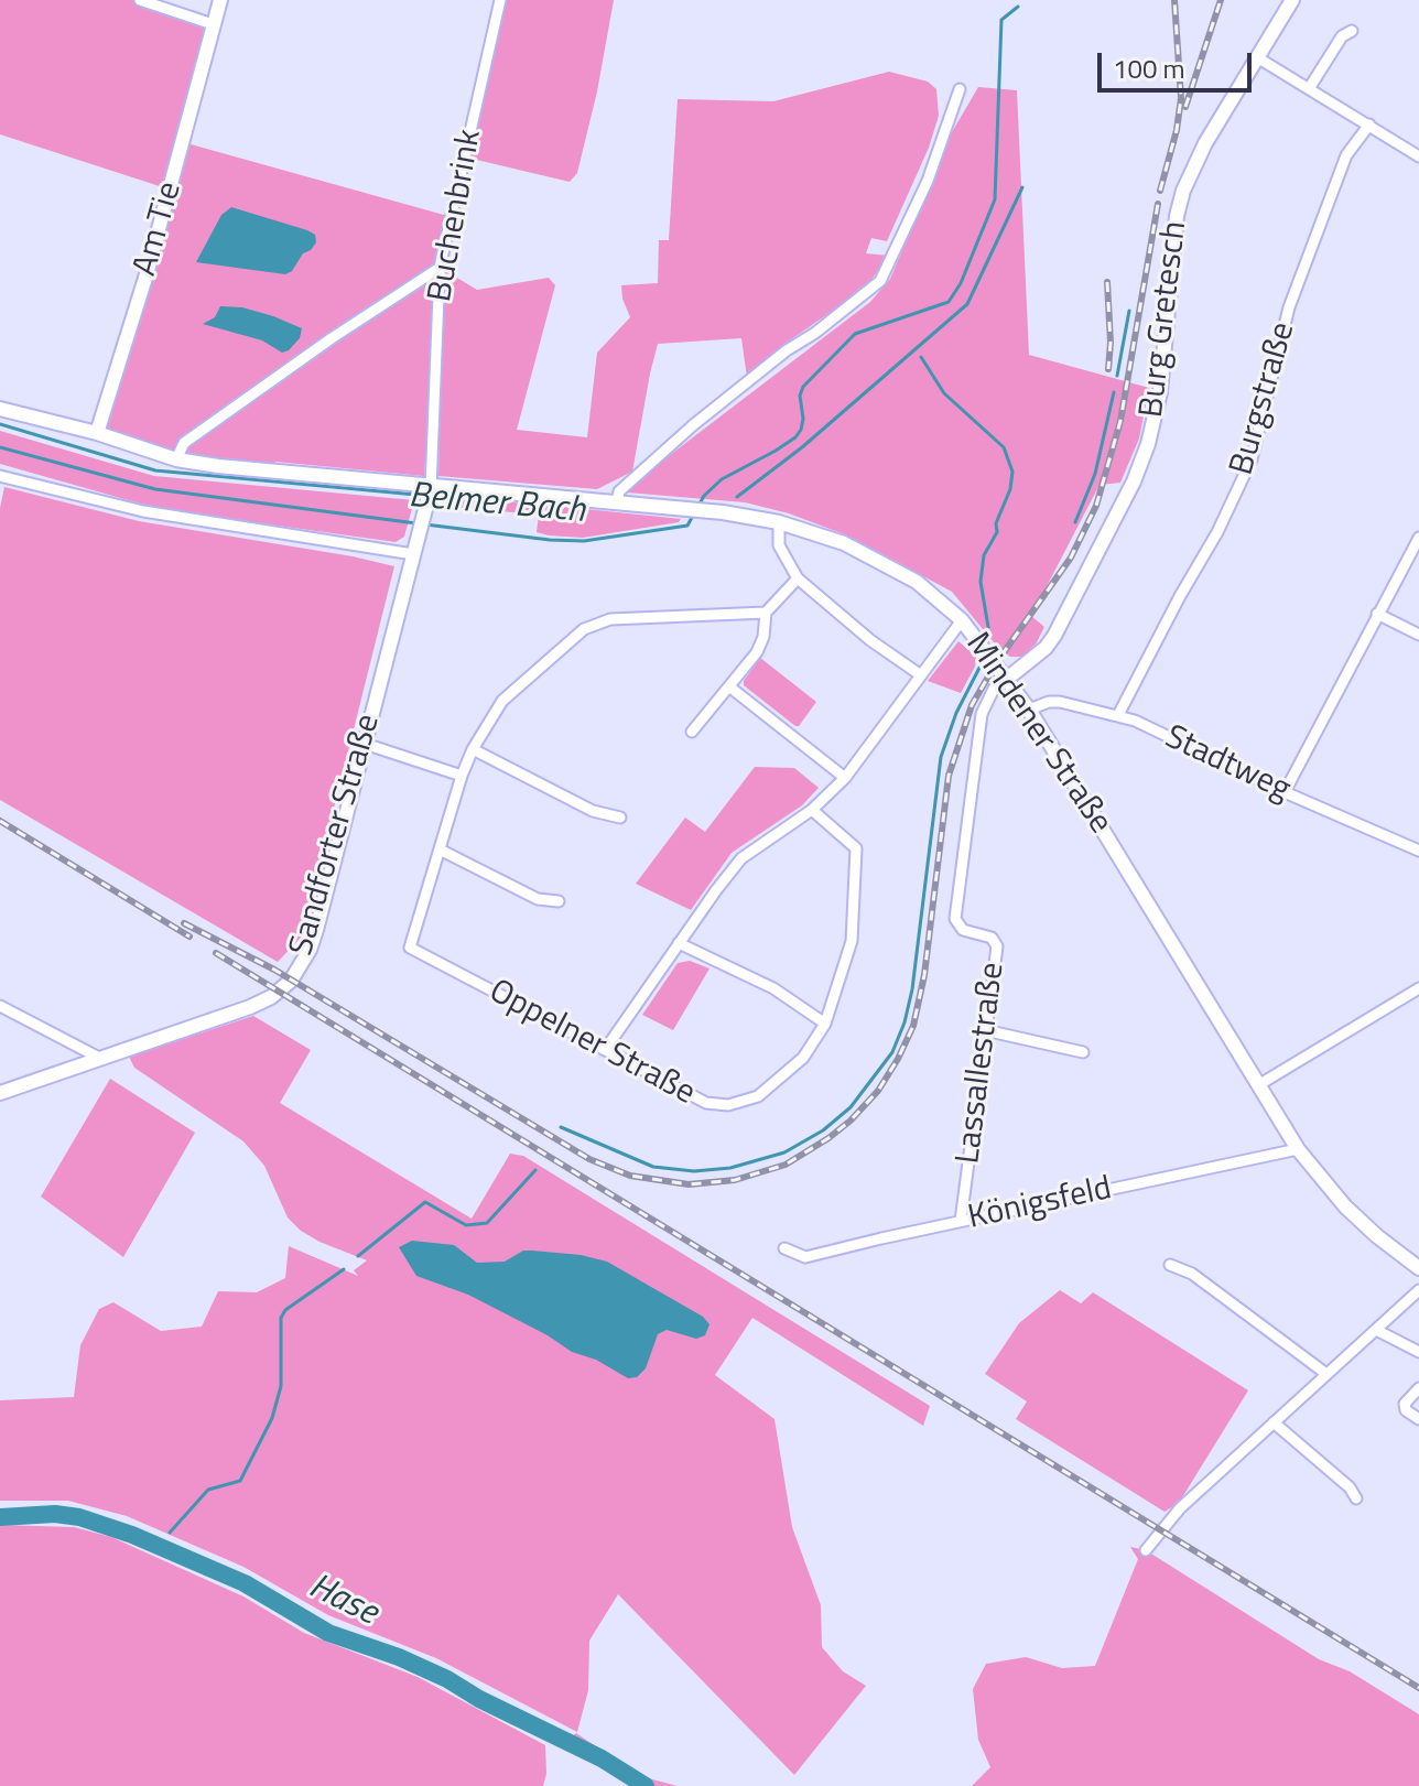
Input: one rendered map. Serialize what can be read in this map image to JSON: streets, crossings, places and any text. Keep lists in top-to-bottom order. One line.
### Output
{"streets":{"street":["Buchenbrink","Am Tie","Burg Gretesch","Burgstraße","Mindener Straße","Stadtweg","Sandforter Straße","Oppelner Straße","Lassallestraße","Königsfeld"]},"crossings":[["Buchenbrink","Mindener Straße"],["Buchenbrink","Sandforter Straße"],["Am Tie","Mindener Straße"],["Burg Gretesch","Mindener Straße"],["Burg Gretesch","Lassallestraße"],["Burgstraße","Stadtweg"],["Mindener Straße","Stadtweg"],["Mindener Straße","Sandforter Straße"],["Mindener Straße","Lassallestraße"],["Mindener Straße","Königsfeld"],["Lassallestraße","Königsfeld"]],"water":["Belmer Bach","Hase"],"scale_bar":"100 m"}
